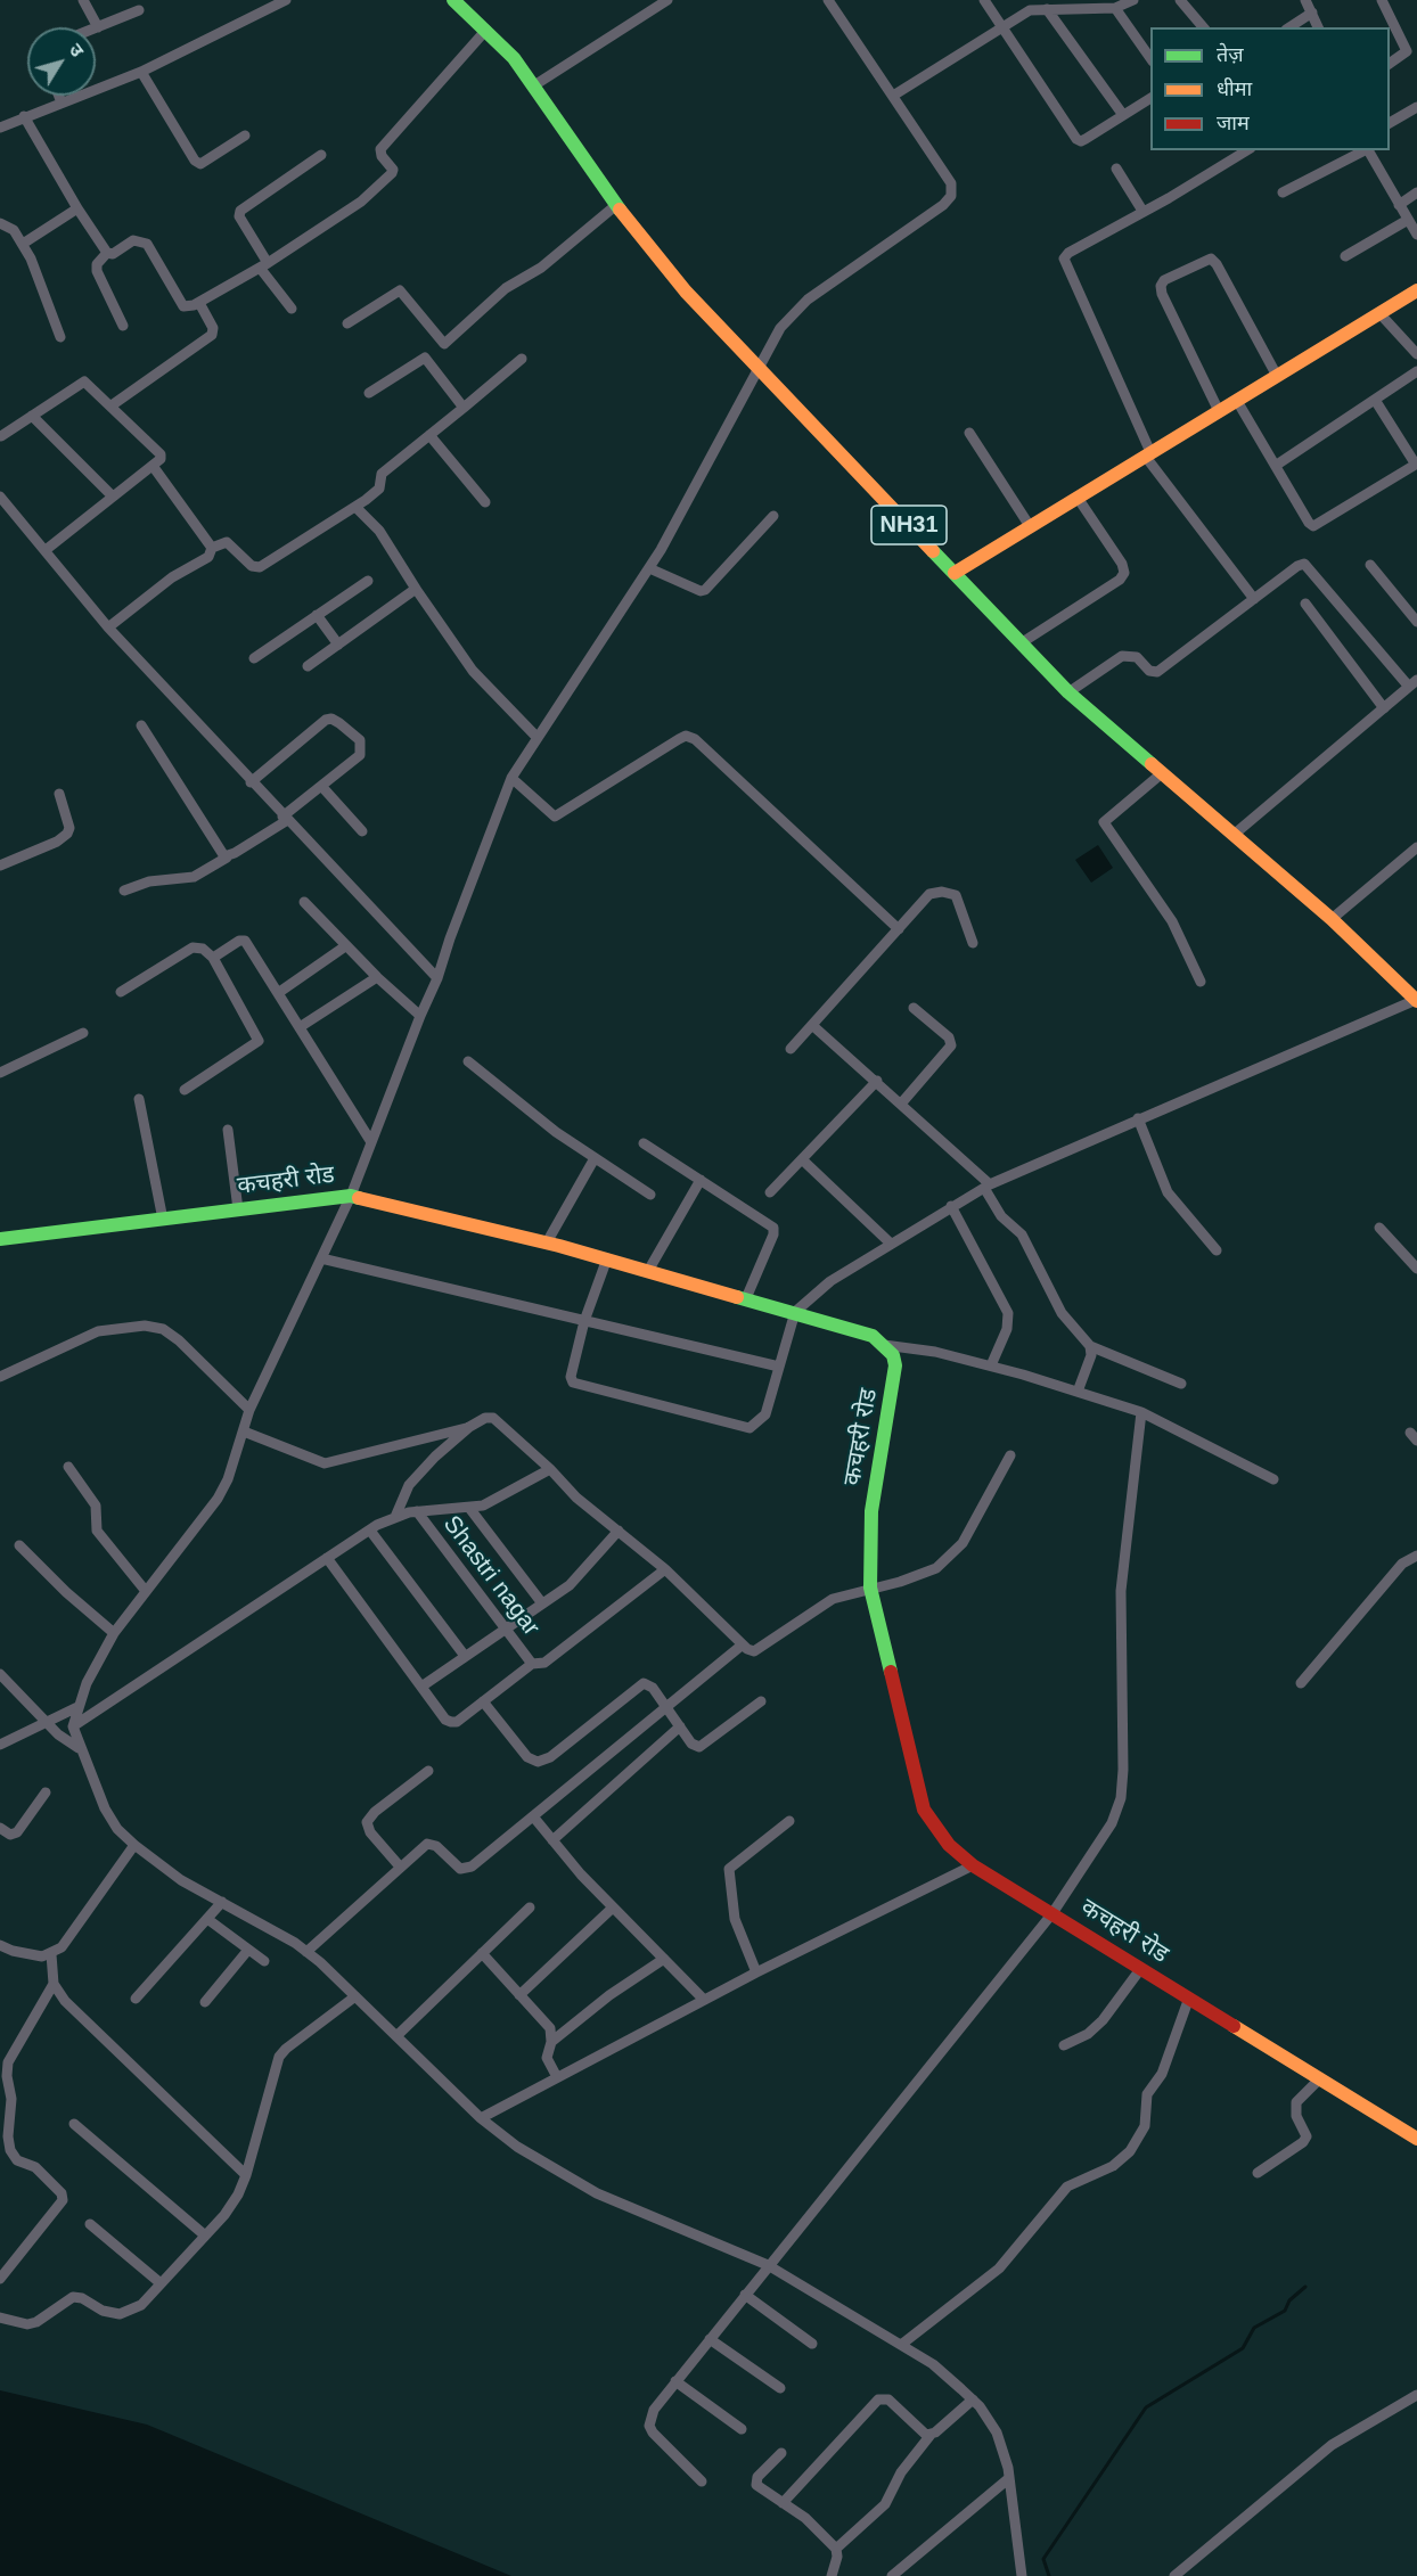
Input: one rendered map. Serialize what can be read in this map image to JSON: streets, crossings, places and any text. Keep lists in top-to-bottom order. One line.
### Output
{"streets":{"main road":["NH31","कचहरी रोड"],"street":["Shastri nagar"]},"legend":["तेज़","धीमा","जाम"],"north":"top right"}
